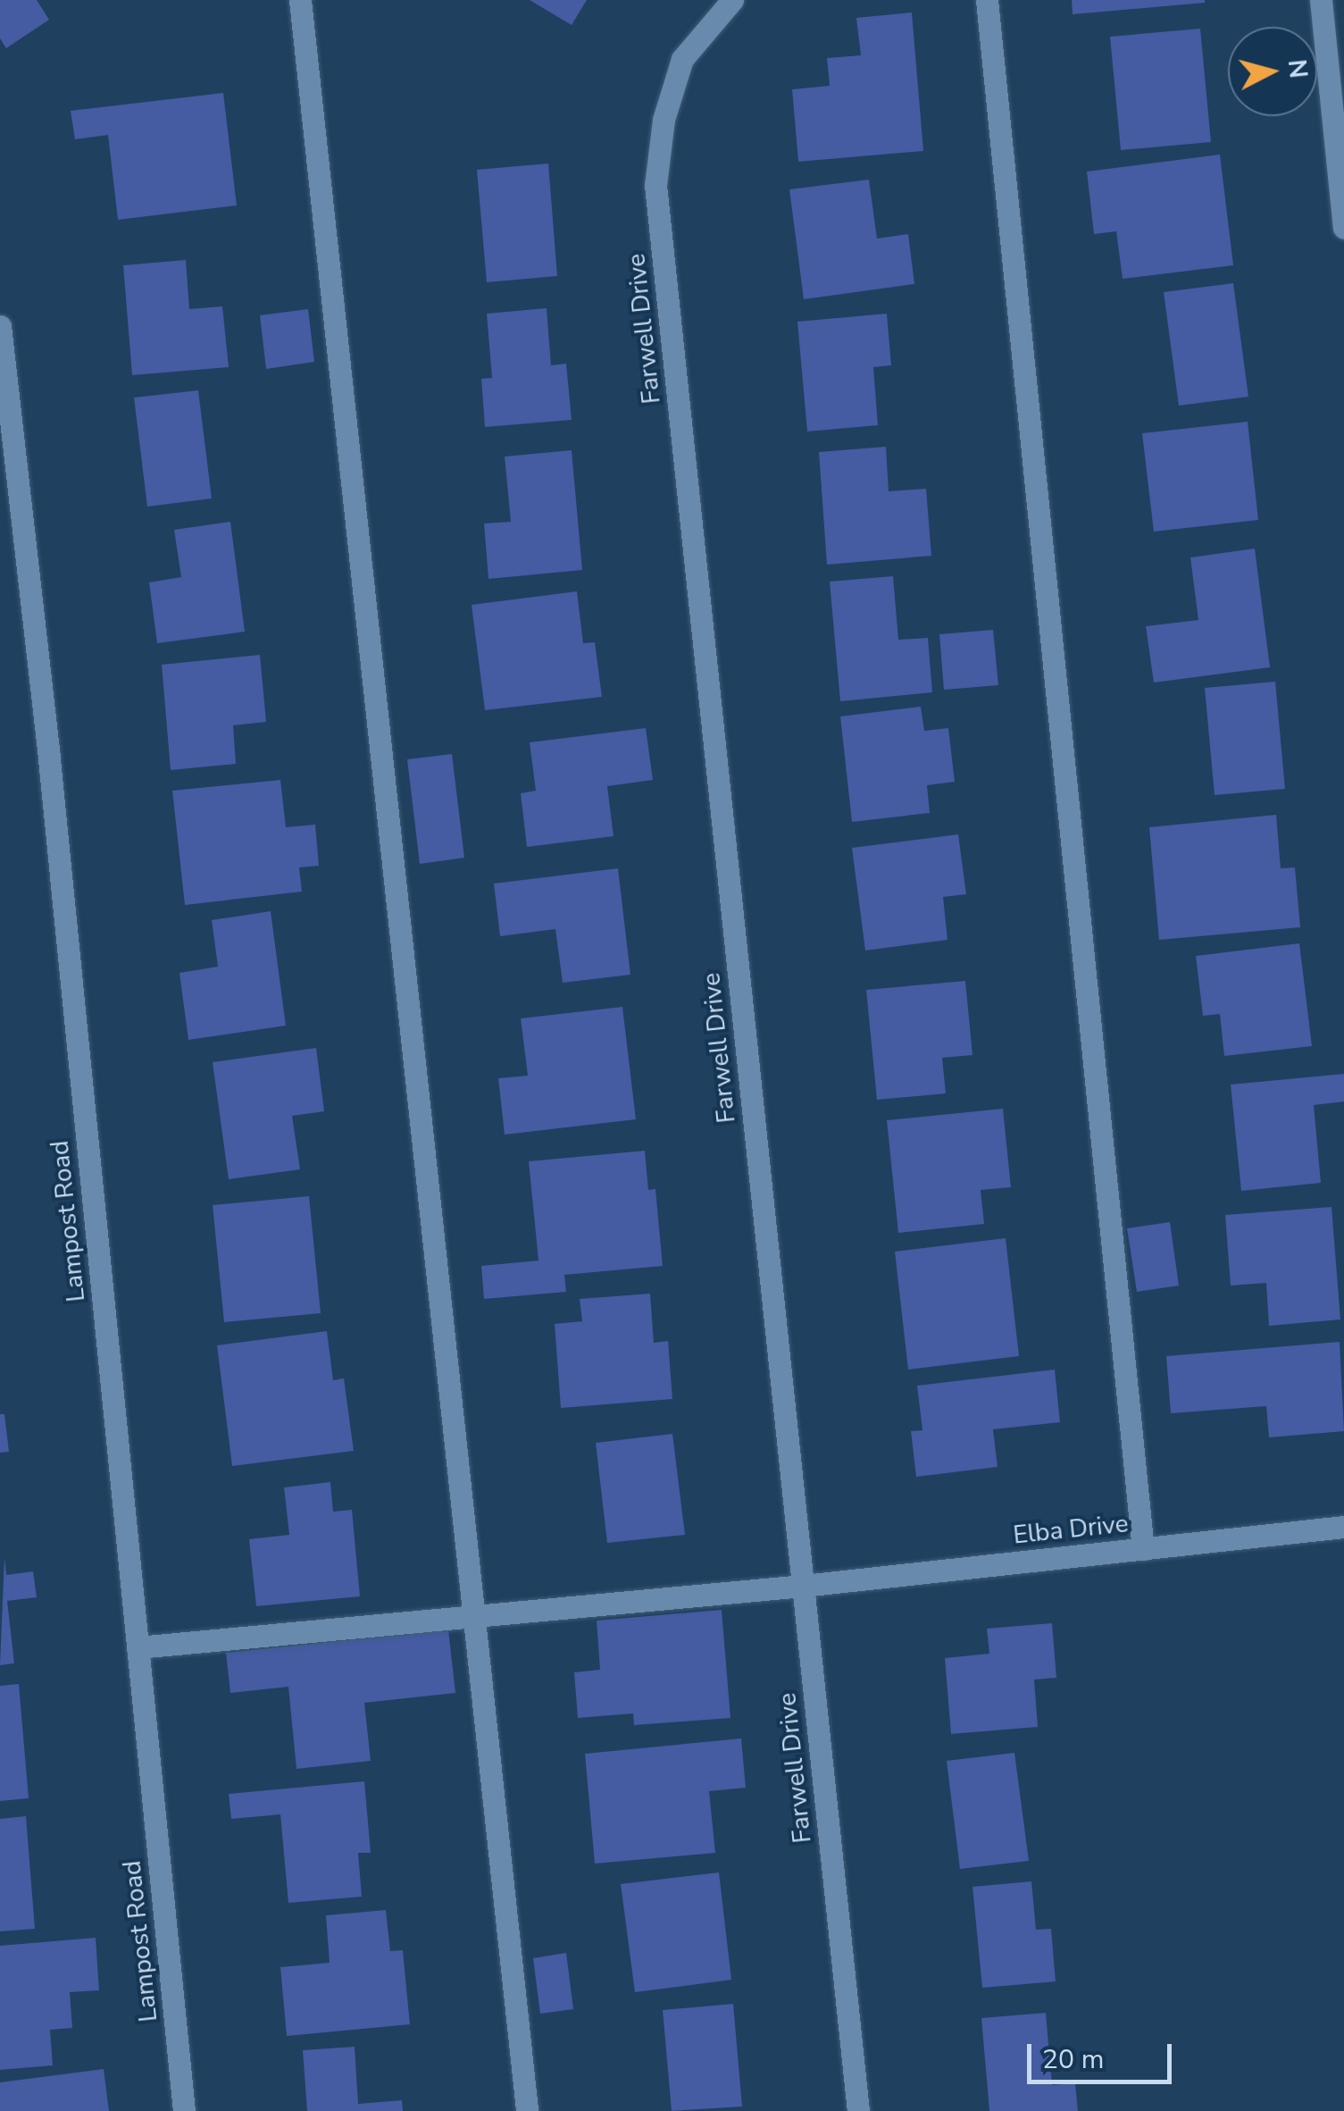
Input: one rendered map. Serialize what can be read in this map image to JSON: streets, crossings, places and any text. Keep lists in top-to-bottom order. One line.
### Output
{"streets":{"street":["Farwell Drive","Lampost Road","Elba Drive"]},"crossings":[["Farwell Drive","Elba Drive"],["Lampost Road","Elba Drive"]],"scale_bar":"20 m","north":"right"}
